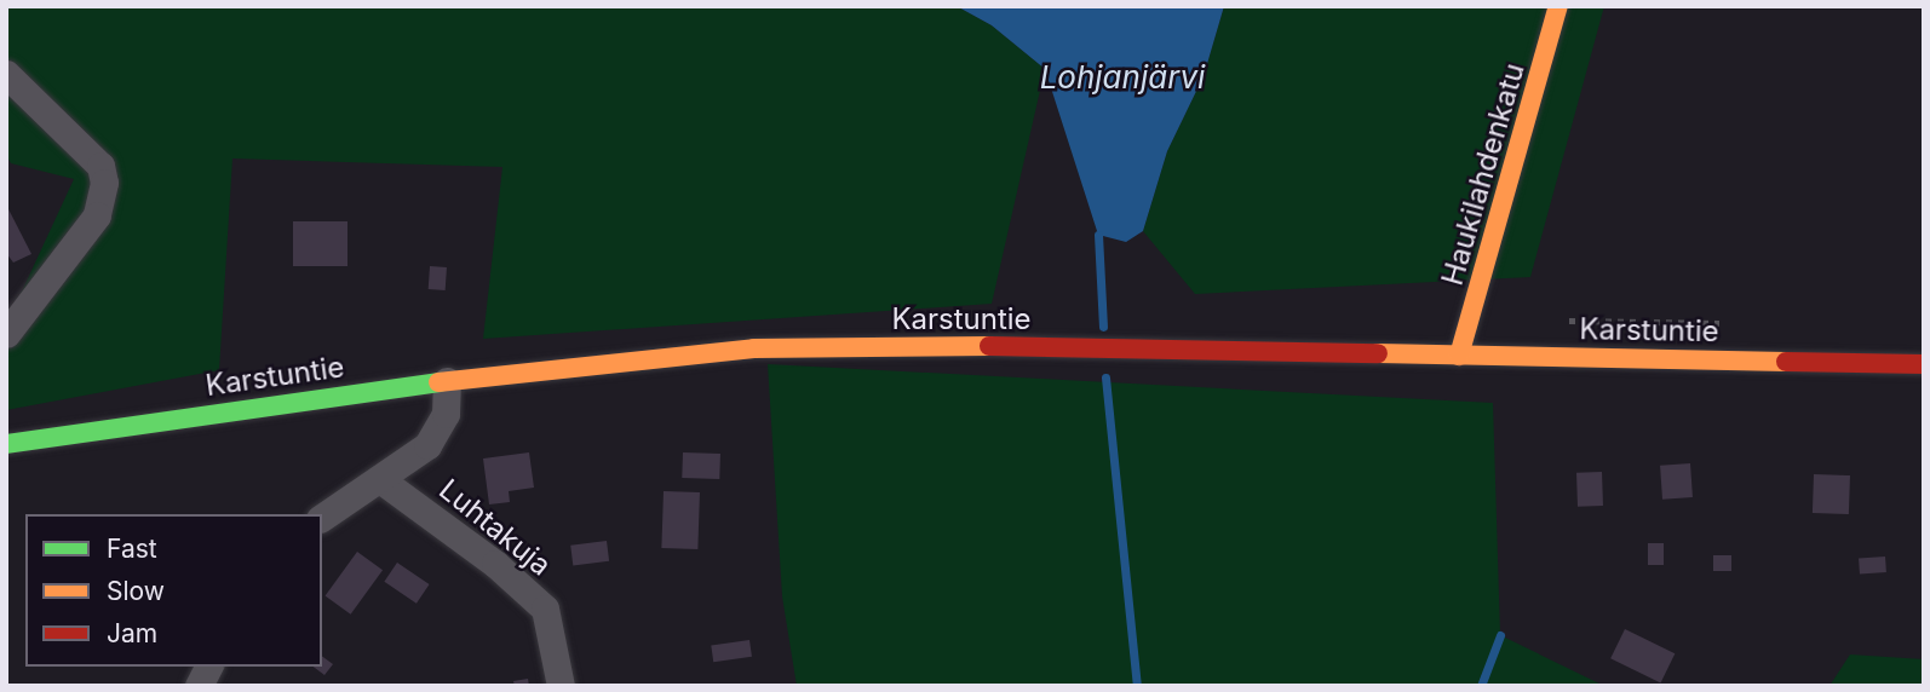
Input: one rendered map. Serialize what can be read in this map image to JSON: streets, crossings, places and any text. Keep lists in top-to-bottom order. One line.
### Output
{"streets":{"street":["Haukilahdenkatu","Karstuntie","Luhtakuja"]},"crossings":[["Haukilahdenkatu","Karstuntie"]],"water":["Lohjanjärvi"],"legend":["Fast","Slow","Jam"]}
